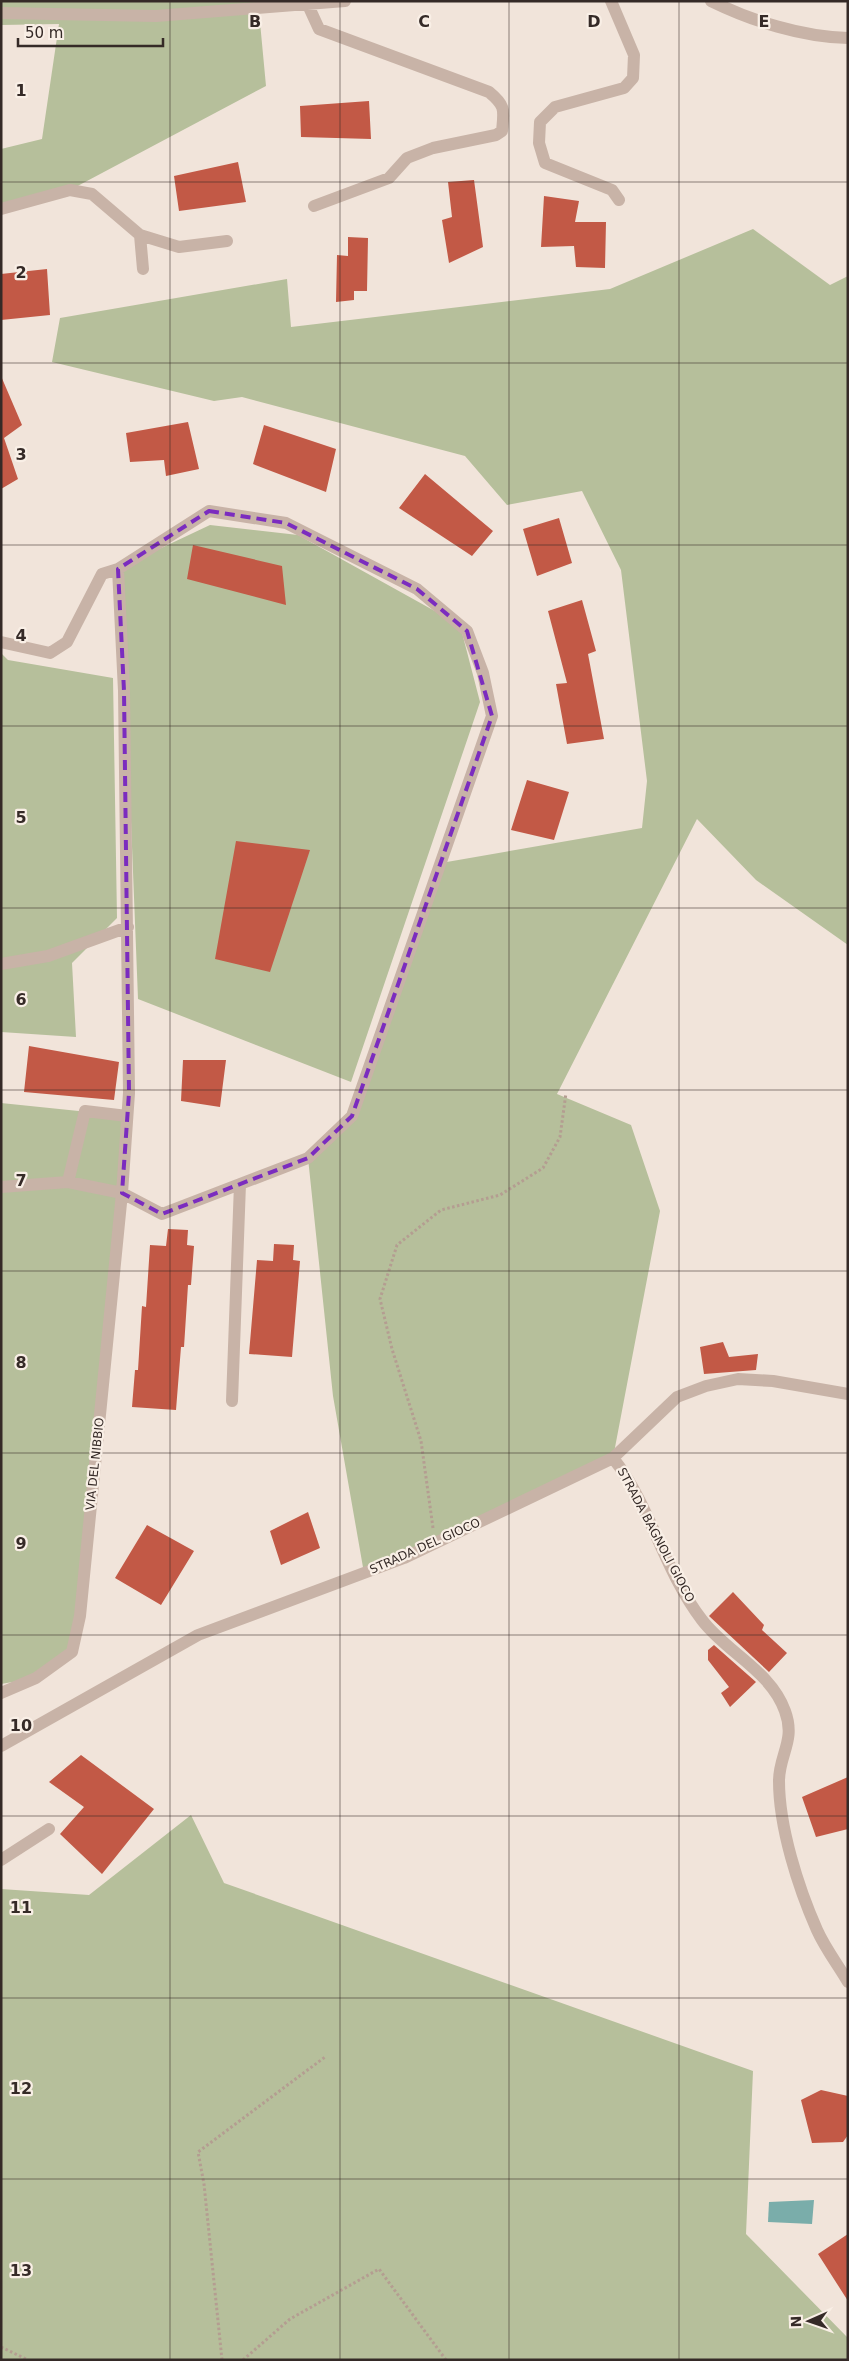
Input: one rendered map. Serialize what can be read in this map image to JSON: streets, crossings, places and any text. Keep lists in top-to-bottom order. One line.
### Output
{"streets":{"street":["VIA DEL NIBBIO","STRADA BAGNOLI GIOCO","STRADA DEL GIOCO"]},"crossings":[["STRADA BAGNOLI GIOCO","STRADA DEL GIOCO"]],"scale_bar":"50 m","north":"left","grid":{"columns":["B","C","D","E"],"rows":["1","2","3","4","5","6","7","8","9","10","11","12","13"]}}
